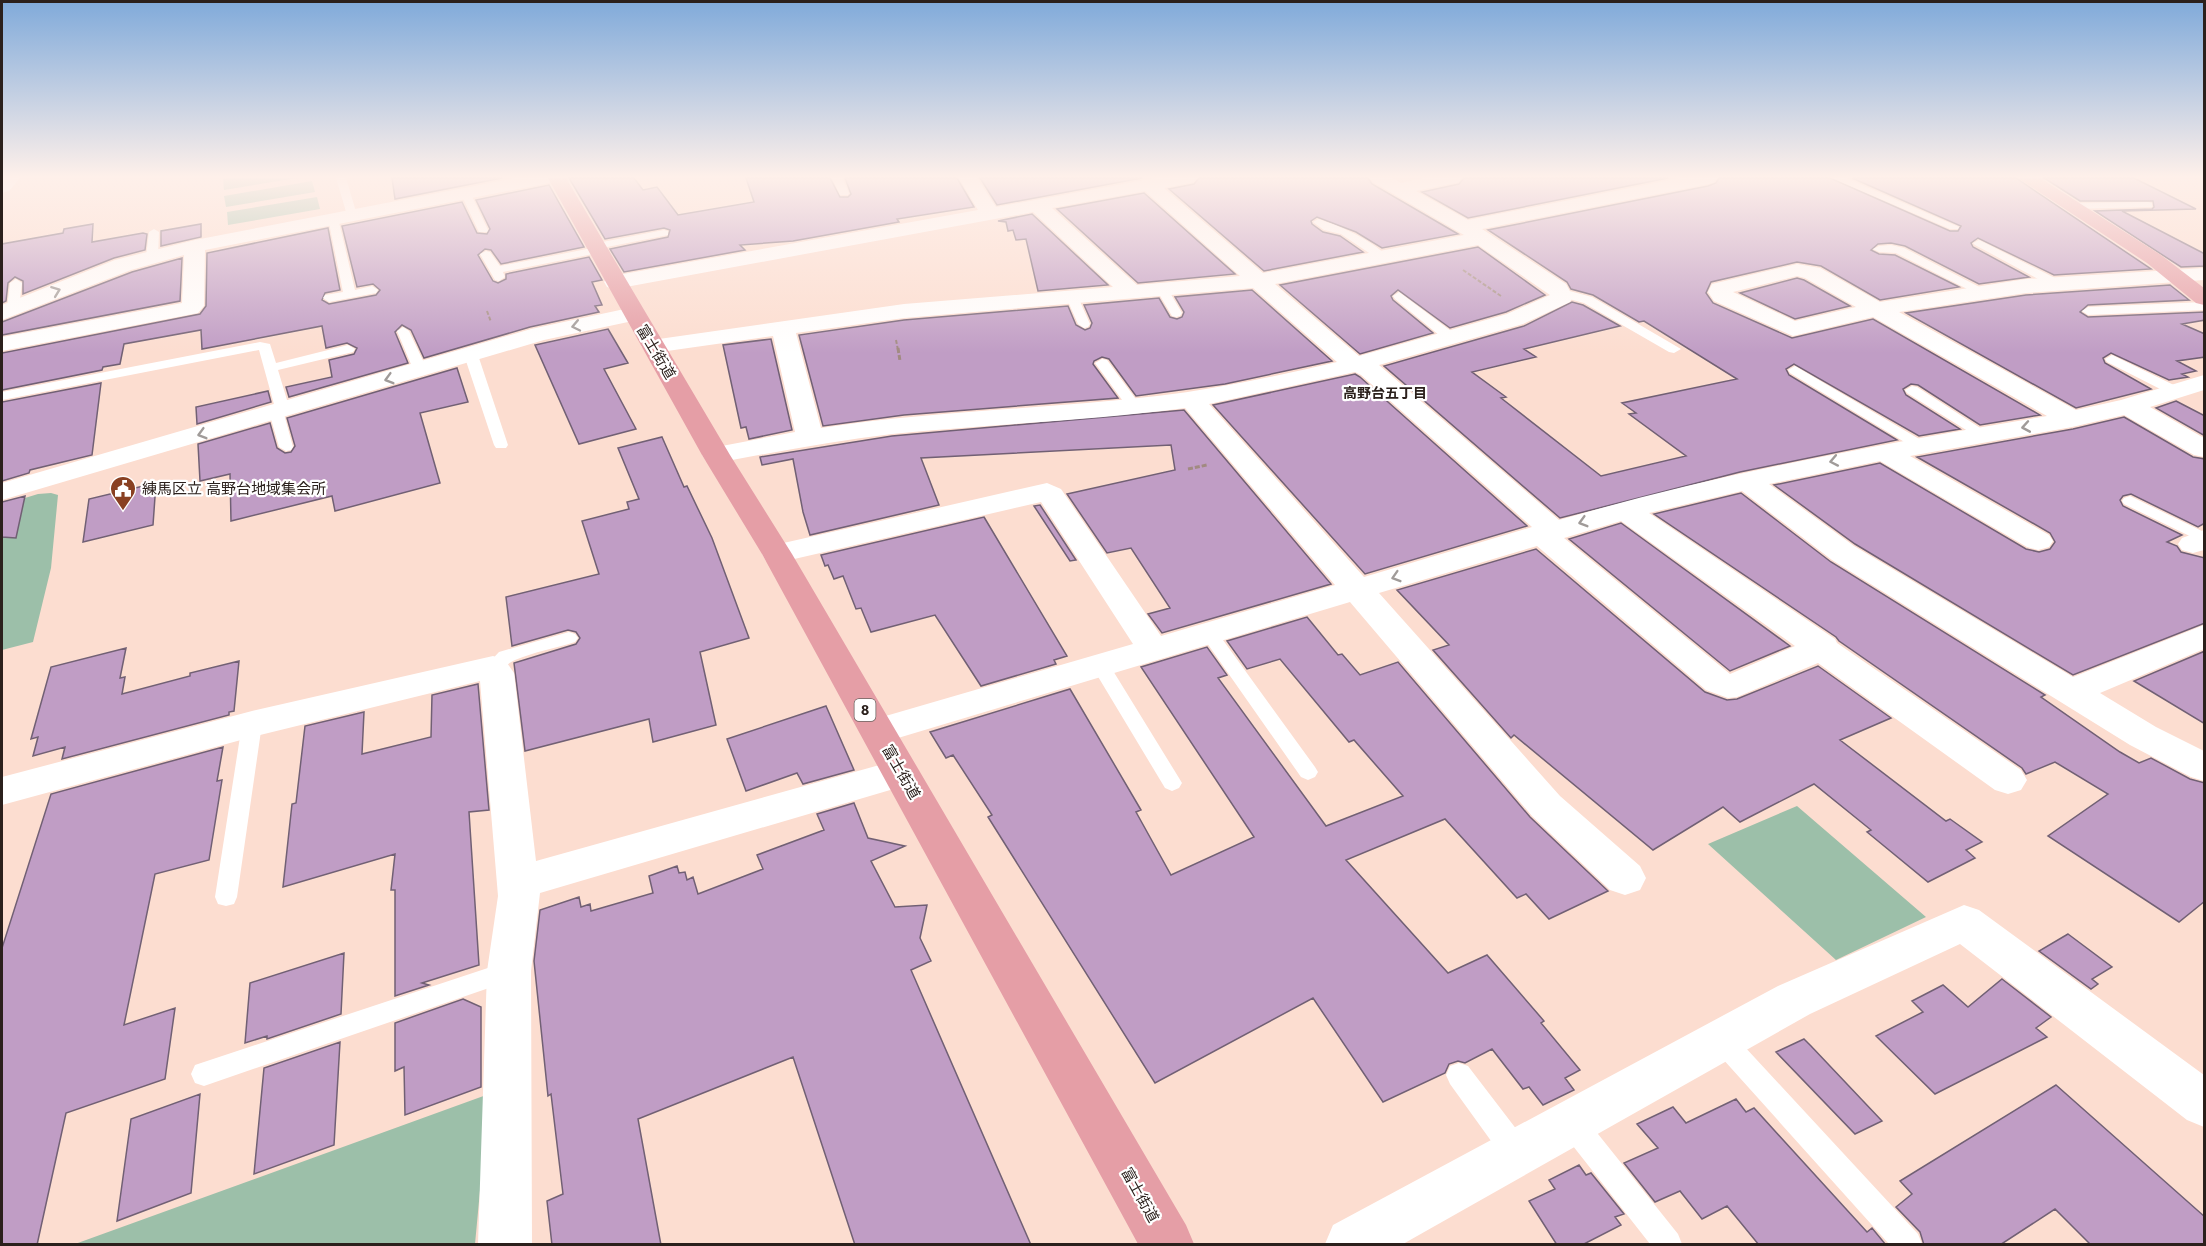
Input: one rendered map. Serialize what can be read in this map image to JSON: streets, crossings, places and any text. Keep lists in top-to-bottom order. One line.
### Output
{"streets":{"main road":["富士街道","8"]},"districts":["高野台五丁目"],"places":{"public building":["練馬区立 高野台地域集会所"]}}
